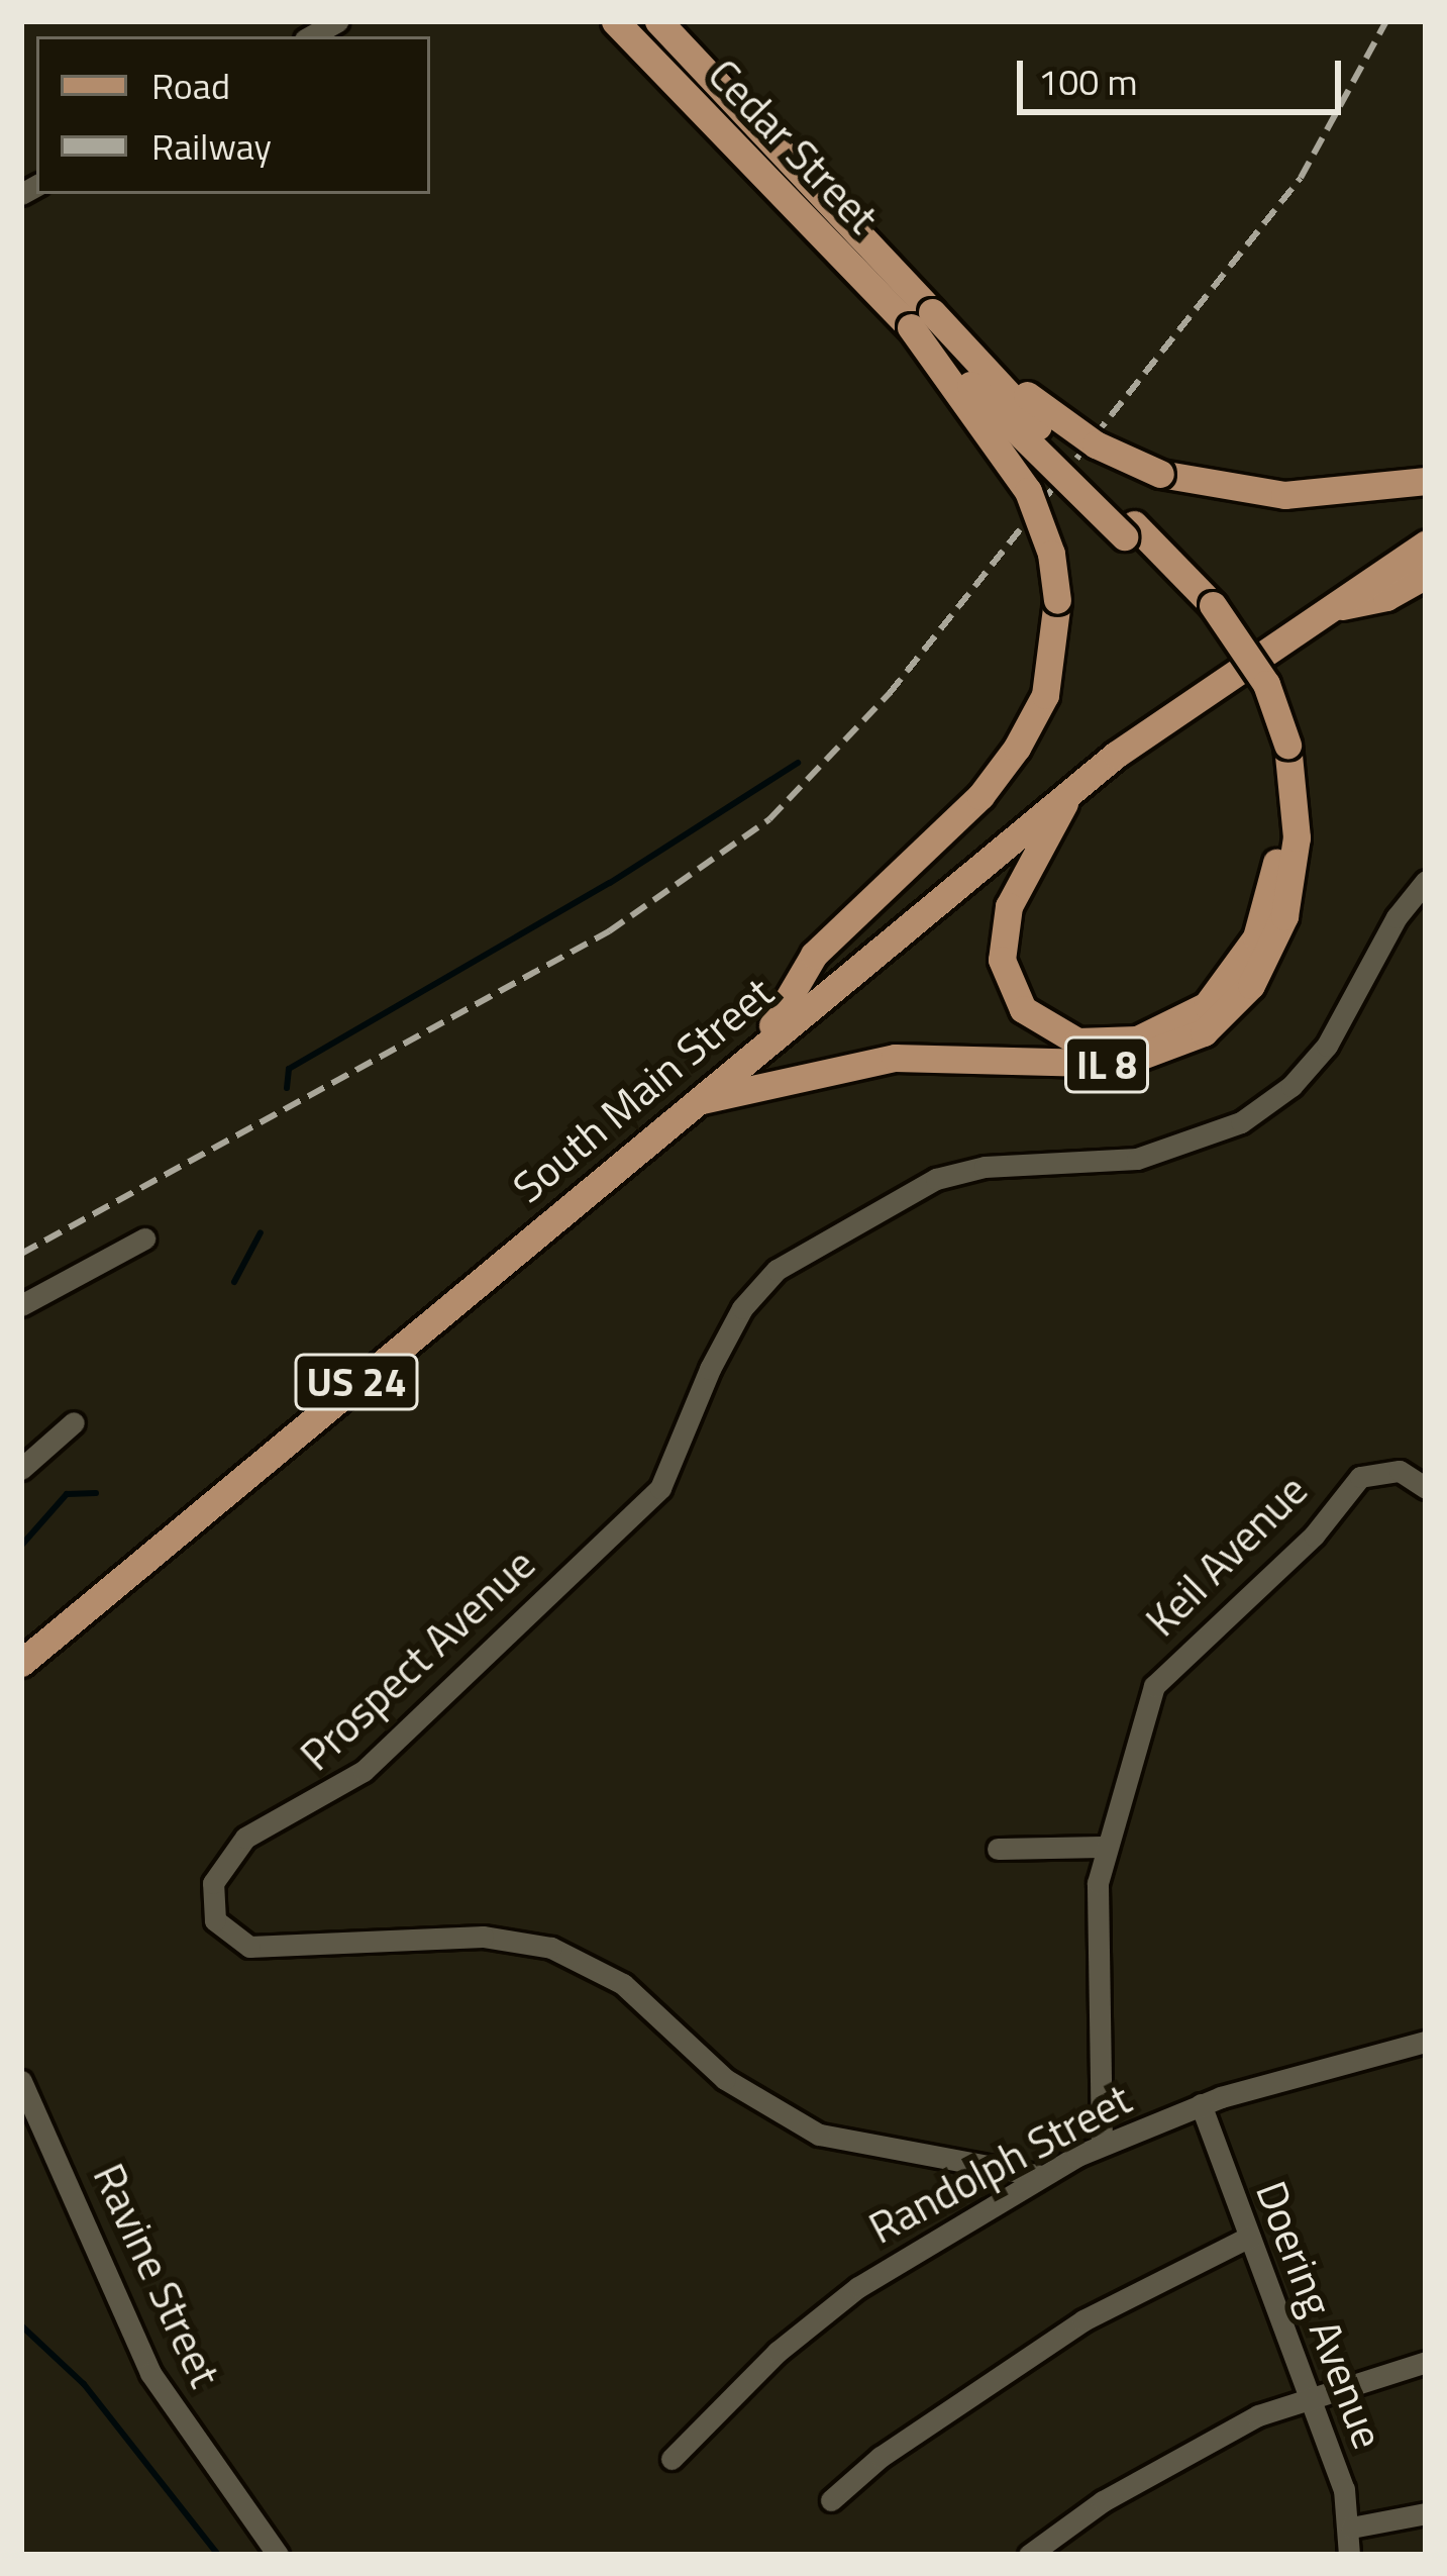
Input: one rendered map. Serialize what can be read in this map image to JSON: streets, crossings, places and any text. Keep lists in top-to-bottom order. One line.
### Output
{"streets":{"main road":["Cedar Street","IL 8","South Main Street","US 24"],"street":["Keil Avenue","Prospect Avenue","Randolph Street","Ravine Street","Doering Avenue"]},"crossings":[["Cedar Street","IL 8"],["IL 8","South Main Street"],["Keil Avenue","Randolph Street"],["Prospect Avenue","Randolph Street"],["Randolph Street","Doering Avenue"]],"legend":["Road","Railway"],"scale_bar":"100 m"}
